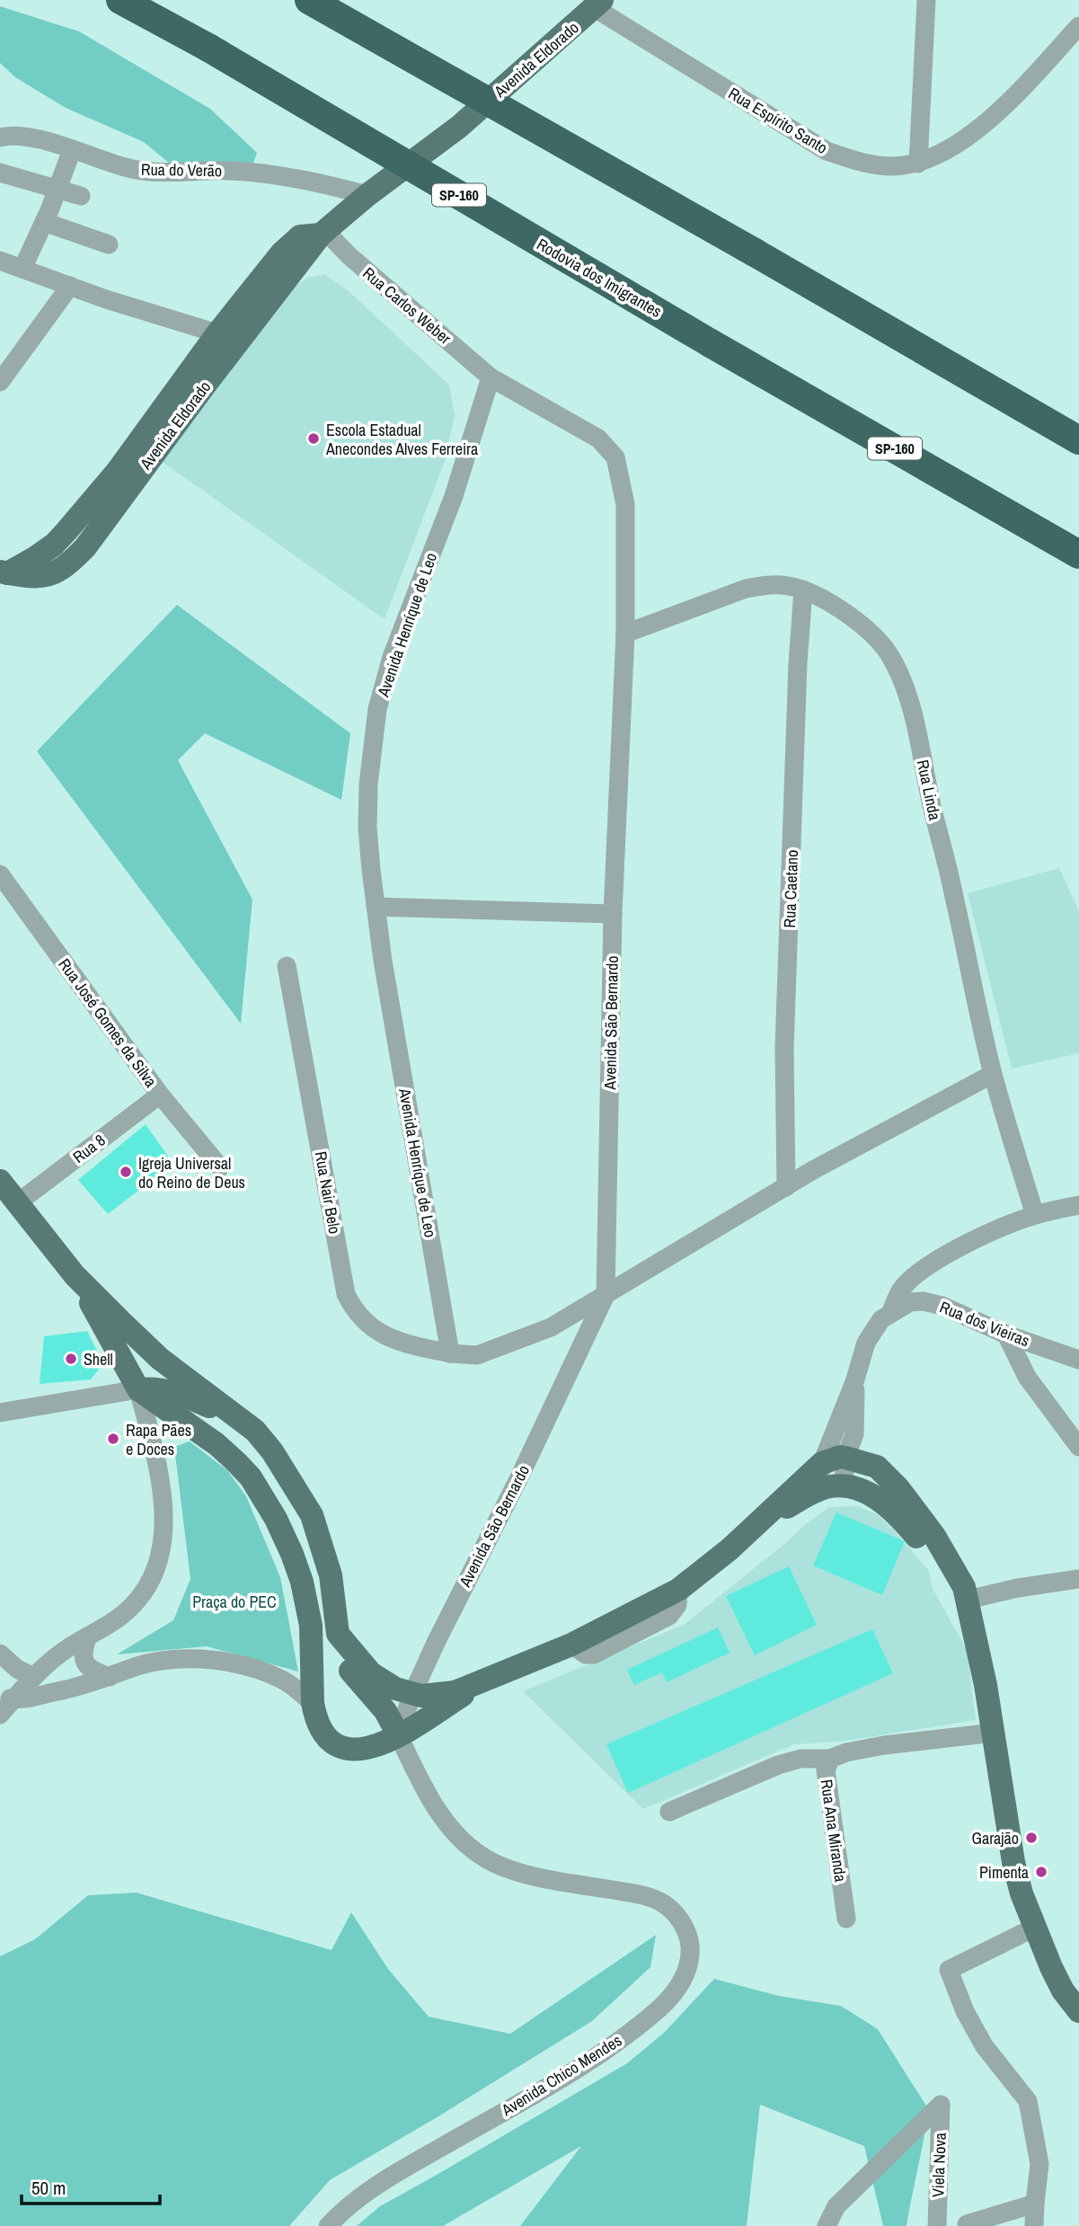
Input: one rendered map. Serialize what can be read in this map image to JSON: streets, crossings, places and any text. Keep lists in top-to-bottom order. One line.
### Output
{"streets":{"highway":["SP-160","Rodovia dos Imigrantes"],"main road":["Avenida Eldorado"],"street":["Rua Espírito Santo","Rua do Verão","Rua Carlos Weber","Avenida Henríque de Leo","Rua Linda","Rua Caetano","Rua José Gomes da Silva","Avenida São Bernardo","Rua 8","Rua Nair Belo","Rua dos Vieiras","Rua Ana Miranda","Avenida Chico Mendes","Viela Nova"]},"crossings":[["Avenida Eldorado","Rua Espírito Santo"],["Avenida Eldorado","Rua do Verão"],["Avenida Eldorado","Rua Carlos Weber"],["Rua Carlos Weber","Avenida Henríque de Leo"],["Rua Carlos Weber","Avenida São Bernardo"],["Avenida Henríque de Leo","Avenida São Bernardo"],["Avenida Henríque de Leo","Rua Nair Belo"],["Rua Linda","Rua Caetano"],["Rua Linda","Avenida São Bernardo"],["Rua José Gomes da Silva","Rua 8"],["Avenida São Bernardo","Avenida Chico Mendes"]],"parks":["Praça do PEC"],"places":["Escola Estadual Anecondes Alves Ferreira","Igreja Universal do Reino de Deus","Shell","Rapa Pães e Doces","Garajão","Pimenta"],"scale_bar":"50 m"}
